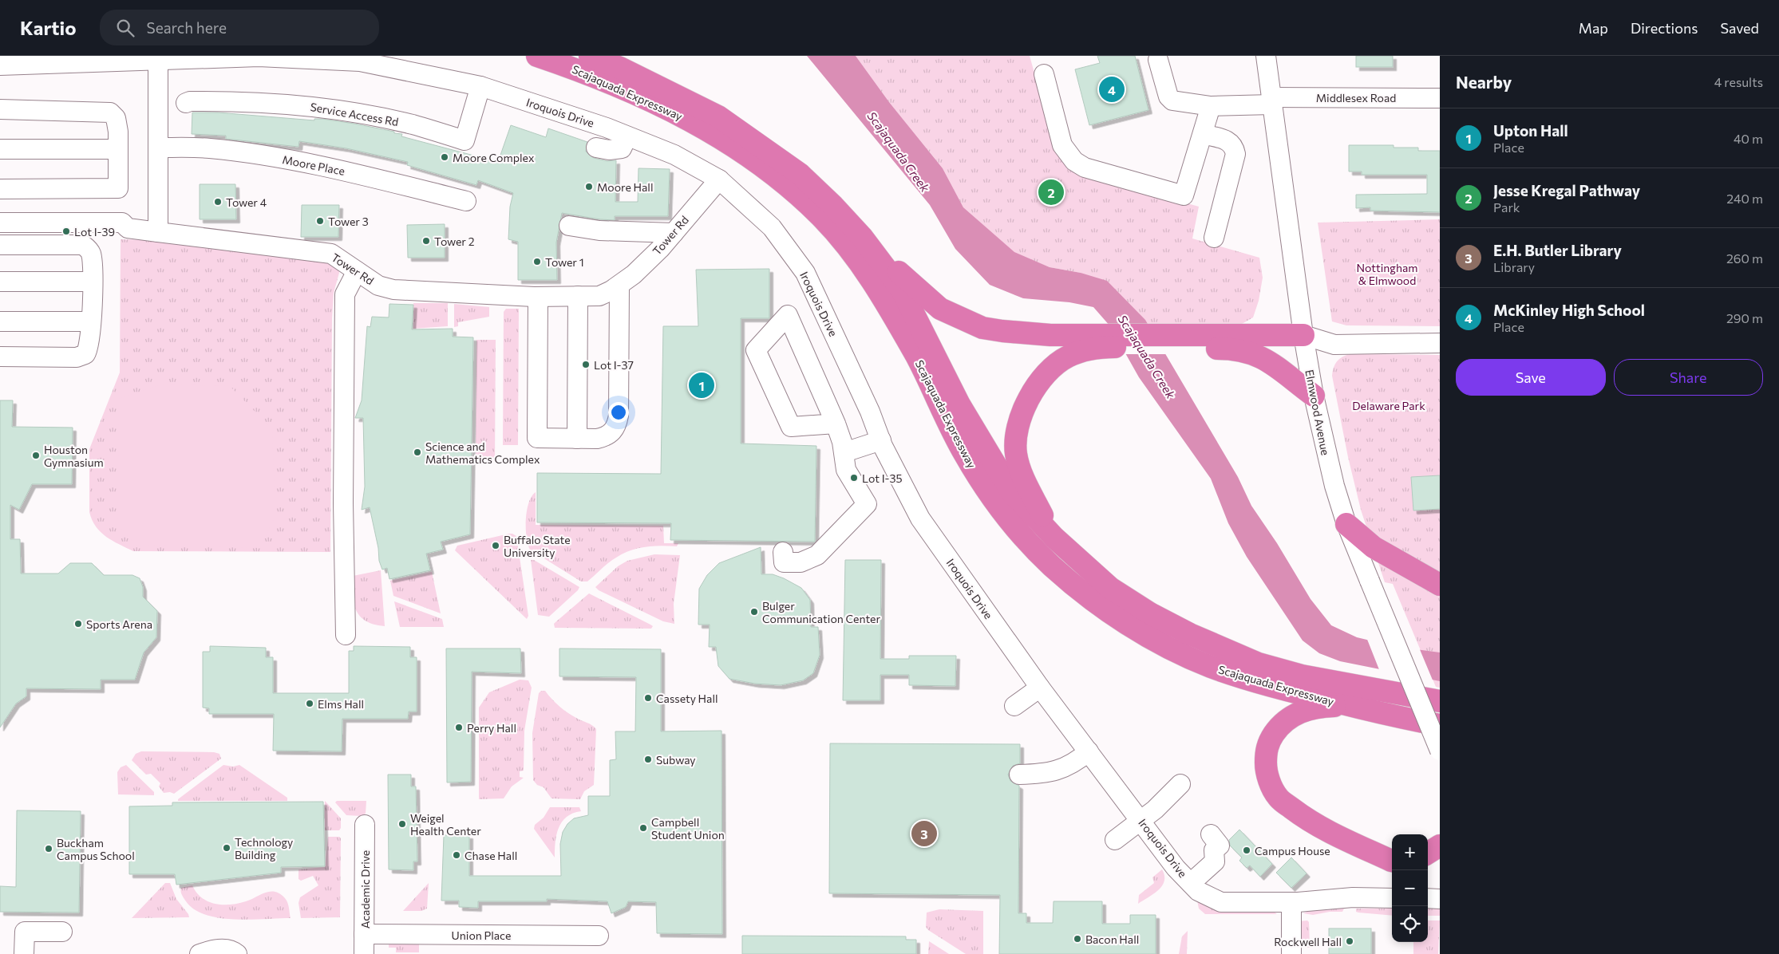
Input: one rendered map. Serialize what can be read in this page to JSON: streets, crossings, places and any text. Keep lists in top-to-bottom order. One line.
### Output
{"streets":{"highway":["Scajaquada Expressway"],"street":["Middlesex Road","Iroquois Drive","Service Access Rd","Moore Place","Tower Rd","Elmwood Avenue","Academic Drive","Union Place"]},"crossings":[["Middlesex Road","Elmwood Avenue"],["Iroquois Drive","Service Access Rd"],["Iroquois Drive","Tower Rd"],["Academic Drive","Union Place"]],"water":["Scajaquada Creek"],"parks":["Nottingham & Elmwood","Delaware Park"],"places":["Moore Complex","Moore Hall","Tower 4","Tower 3","Lot I-39","Tower 2","Tower 1","Lot I-37","Science and Mathematics Complex","Houston Gymnasium","Lot I-35","Buffalo State University","Bulger Communication Center","Sports Arena","Cassety Hall","Elms Hall","Perry Hall","Subway","Weigel Health Center","Campbell Student Union","Technology Building","Buckham Campus School","Campus House","Chase Hall","Bacon Hall","Rockwell Hall"],"page":{"header":"Kartio","search":"Search here","nav":["Map","Directions","Saved"],"heading":["Nearby","4 results"],"pins":["4","2","1","3"],"list":[{"mark":"1","name":"Upton Hall","note":"Place","value":"40 m"},{"mark":"2","name":"Jesse Kregal Pathway","note":"Park","value":"240 m"},{"mark":"3","name":"E.H. Butler Library","note":"Library","value":"260 m"},{"mark":"4","name":"McKinley High School","note":"Place","value":"290 m"}],"buttons":["Save","Share"],"map_buttons":["+","−"]}}
